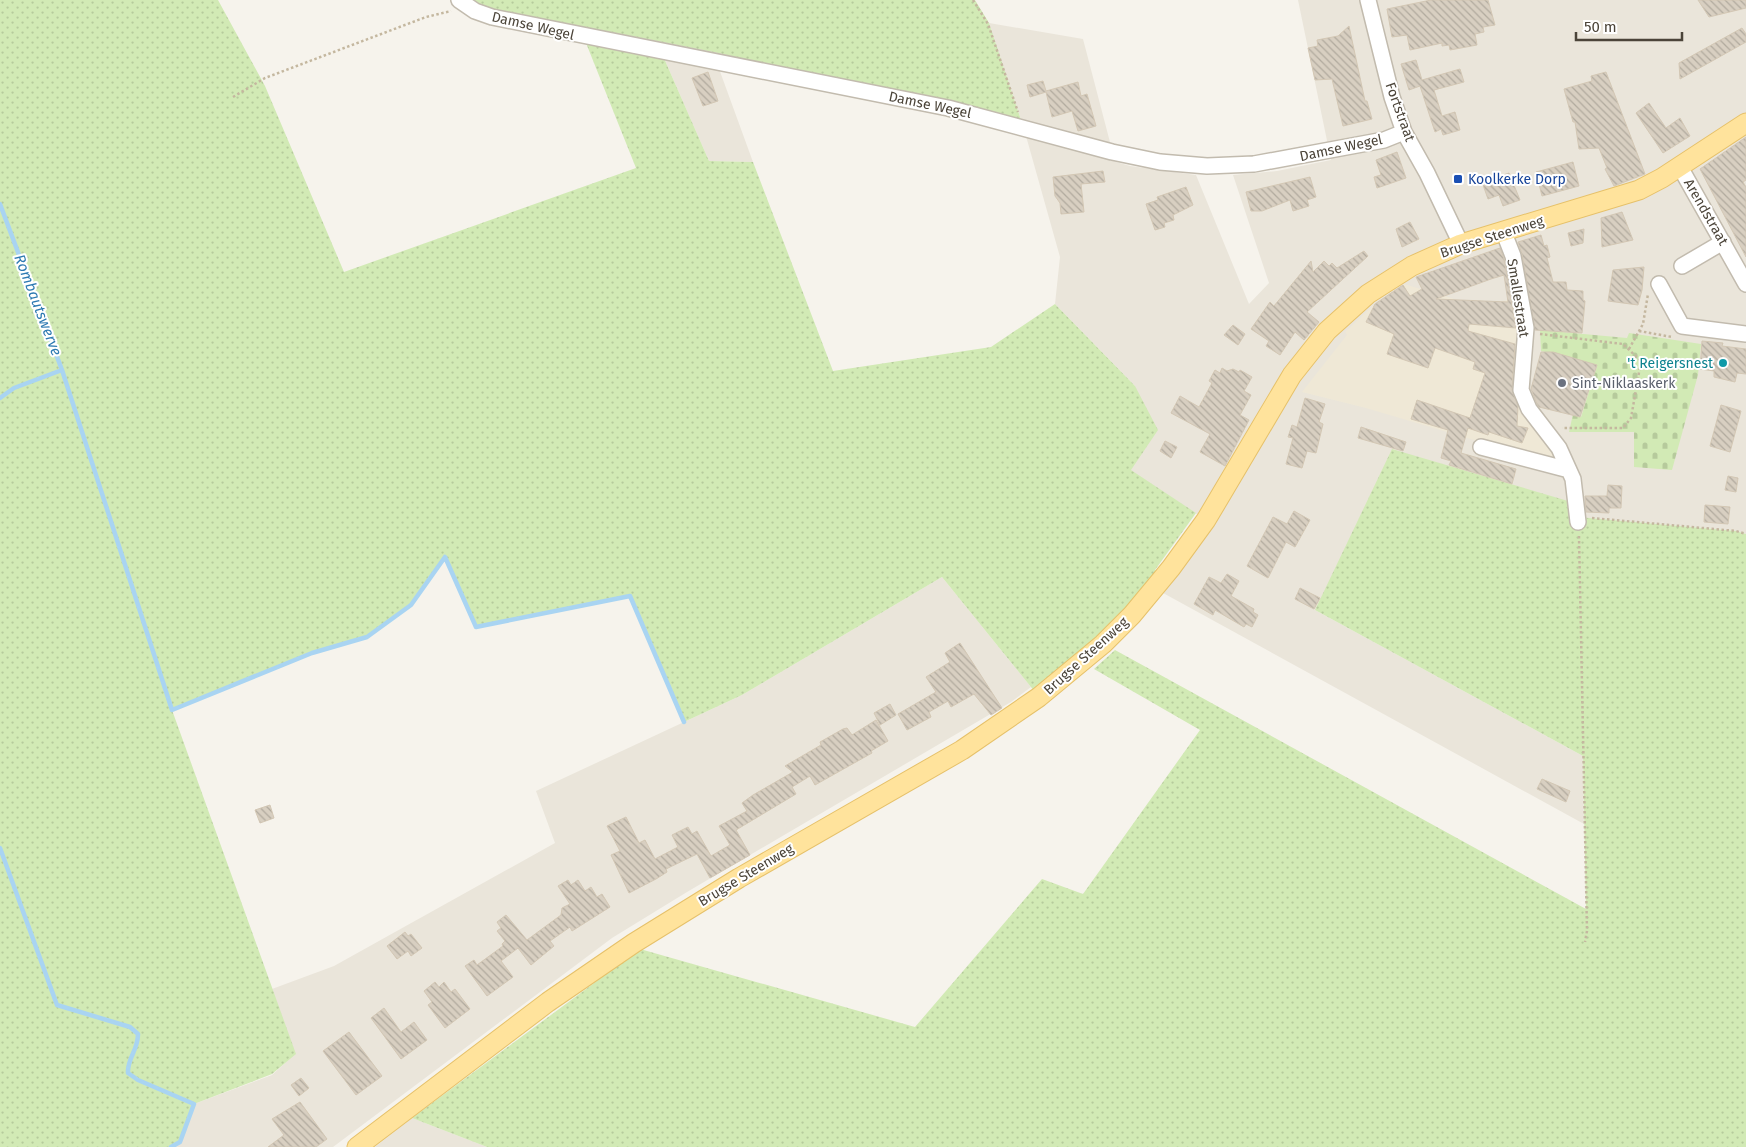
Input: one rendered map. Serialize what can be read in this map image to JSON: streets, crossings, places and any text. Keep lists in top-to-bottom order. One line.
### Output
{"streets":{"main road":["Brugse Steenweg"],"street":["Damse Wegel","Fortstraat","Arendstraat","Smallestraat"]},"crossings":[["Damse Wegel","Fortstraat"],["Fortstraat","Brugse Steenweg"],["Arendstraat","Brugse Steenweg"],["Brugse Steenweg","Smallestraat"]],"water":["Rombautswerve"],"places":{"transit":["Koolkerke Dorp"],"other":["'t Reigersnest","Sint-Niklaaskerk"]},"scale_bar":"50 m"}
